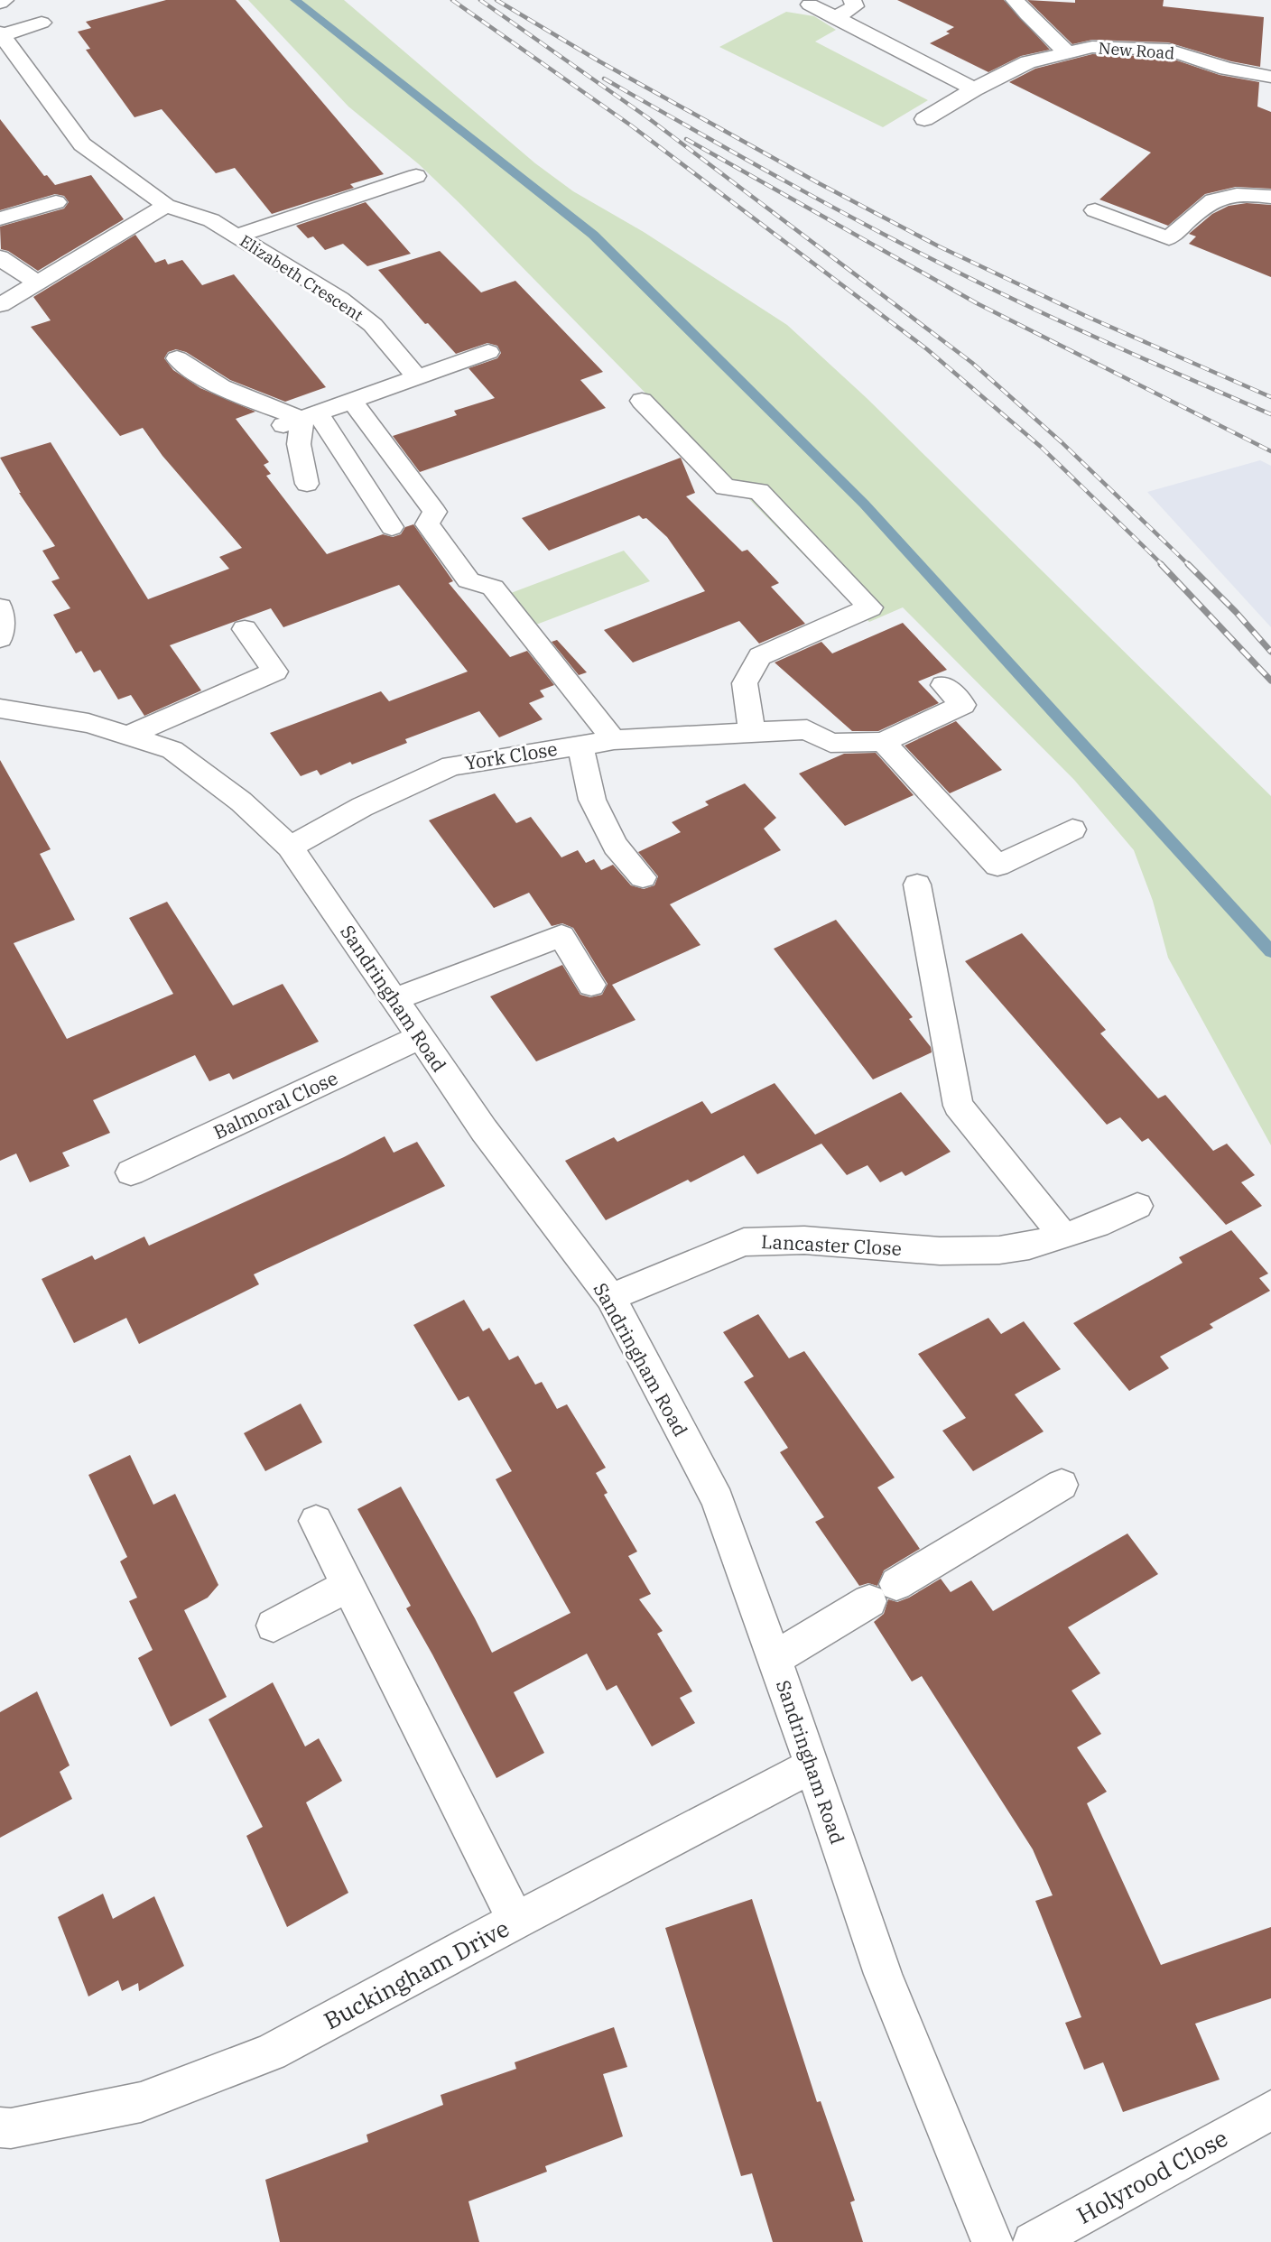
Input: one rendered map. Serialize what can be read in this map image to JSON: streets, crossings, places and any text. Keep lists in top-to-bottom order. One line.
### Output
{"streets":{"street":["New Road","Elizabeth Crescent","York Close","Sandringham Road","Balmoral Close","Lancaster Close","Buckingham Drive","Holyrood Close"]},"crossings":[["York Close","Sandringham Road"],["Sandringham Road","Balmoral Close"],["Sandringham Road","Lancaster Close"],["Sandringham Road","Buckingham Drive"]]}
